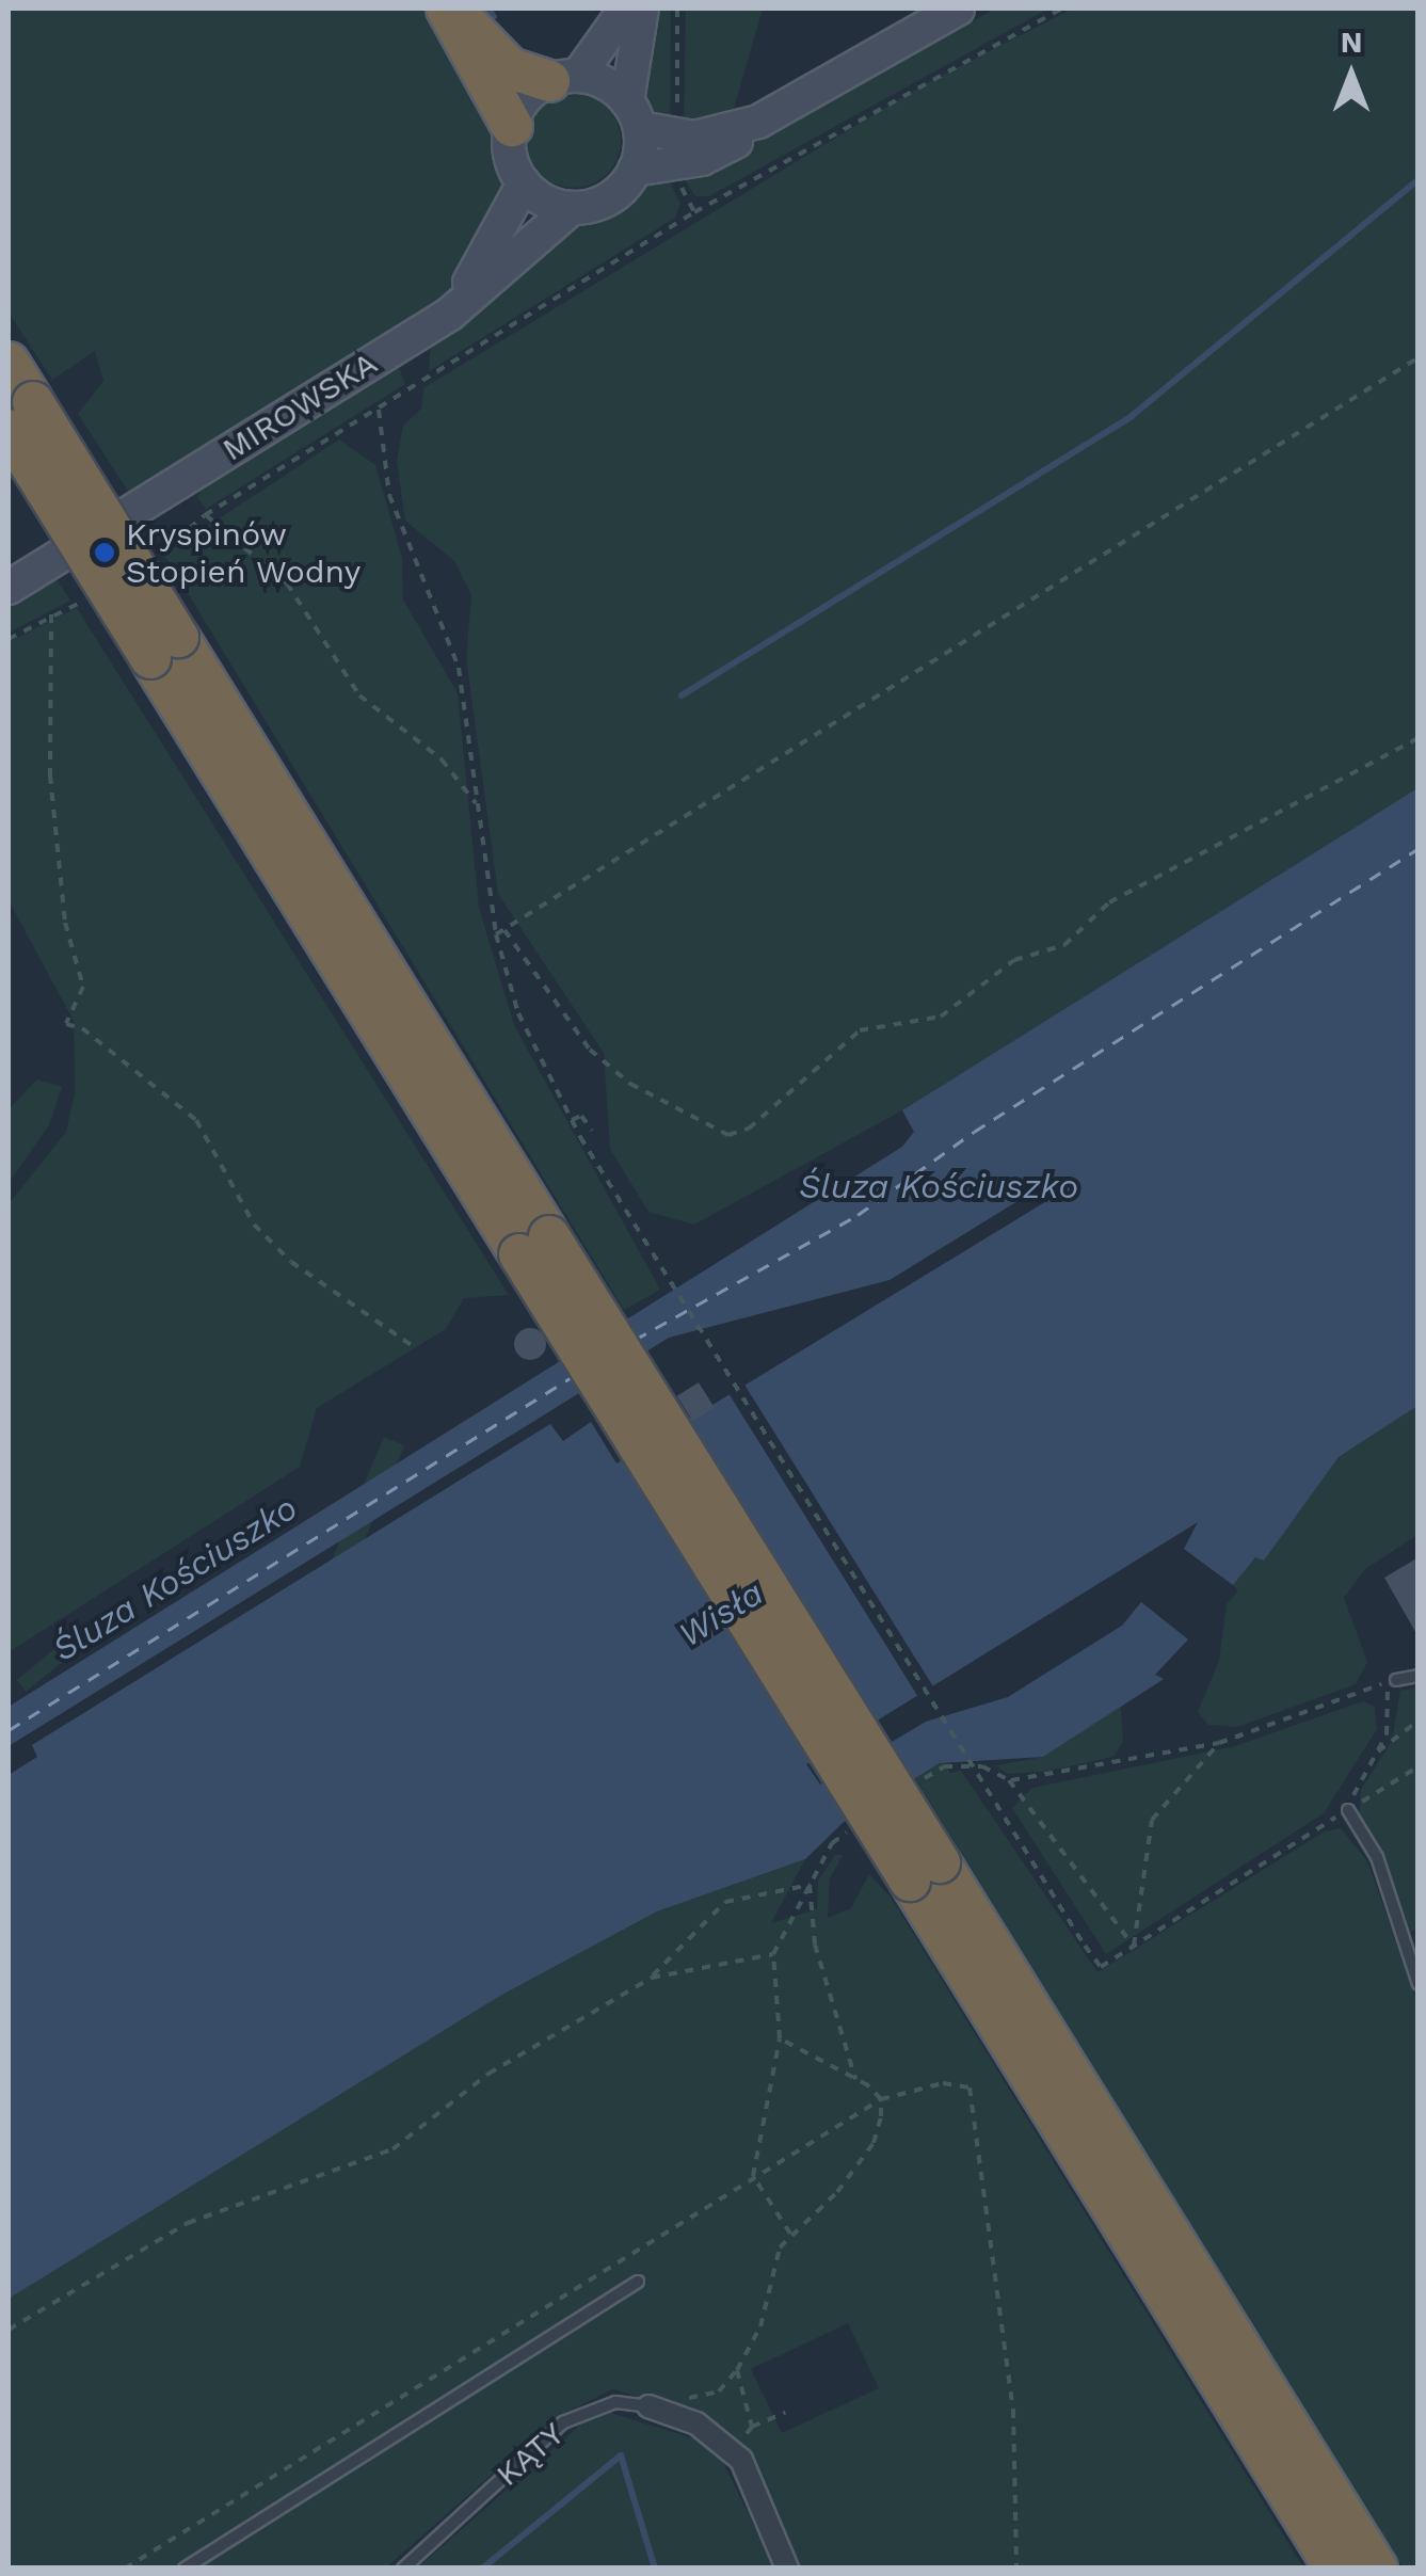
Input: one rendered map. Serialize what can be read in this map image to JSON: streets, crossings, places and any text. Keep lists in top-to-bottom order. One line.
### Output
{"streets":{"main road":["MIROWSKA"],"street":["KĄTY"]},"water":["Śluza Kościuszko","Wisła"],"places":["Kryspinów Stopień Wodny"],"north":"top"}
